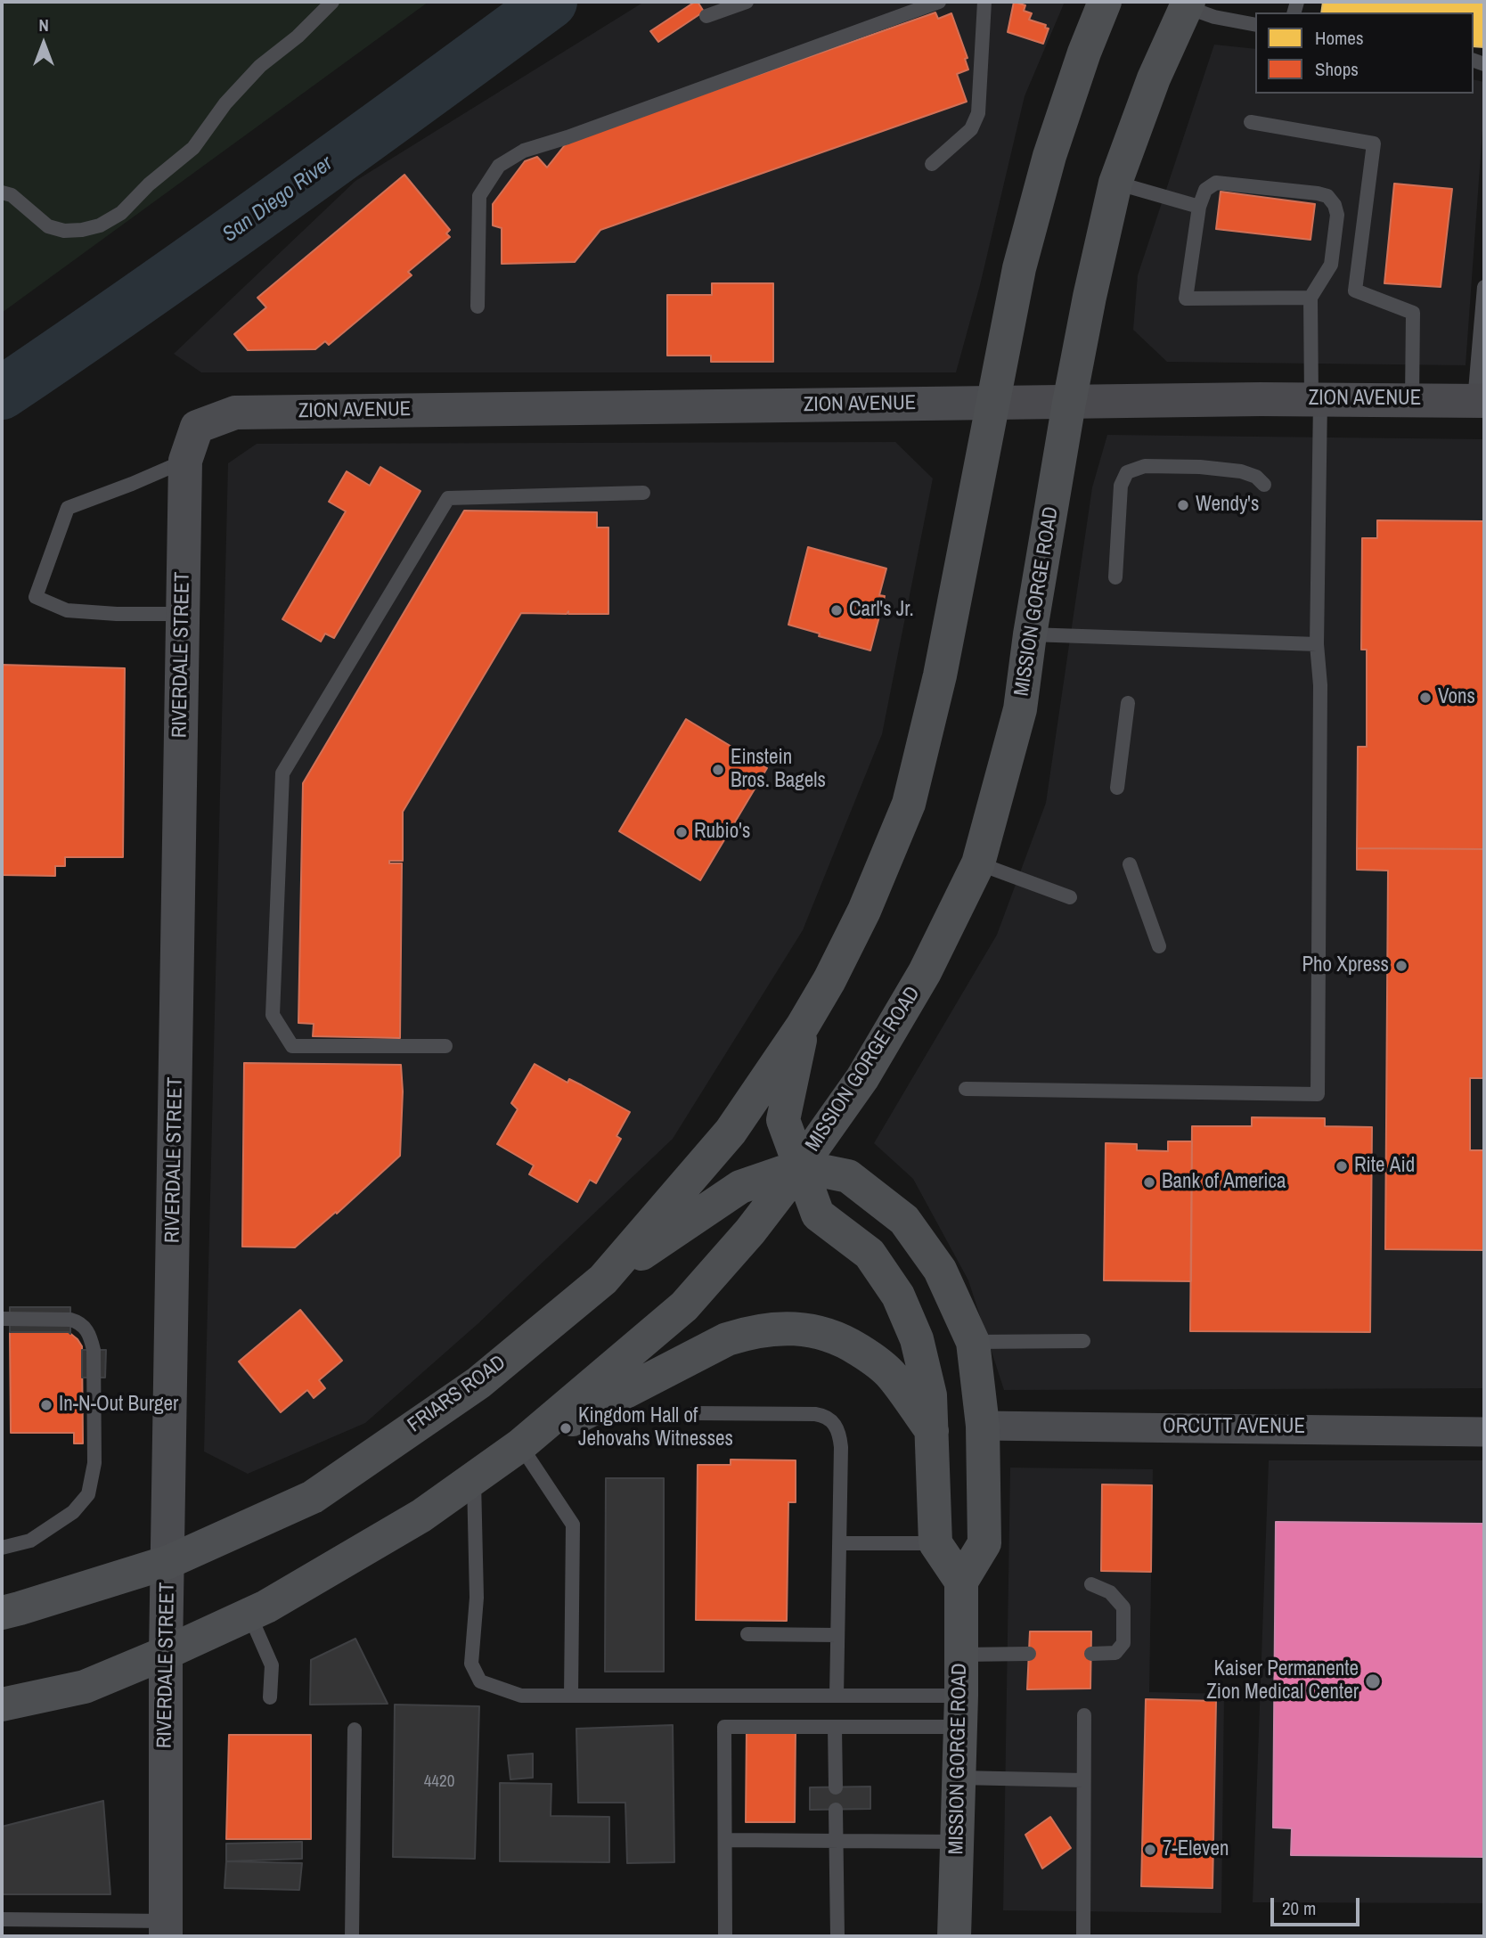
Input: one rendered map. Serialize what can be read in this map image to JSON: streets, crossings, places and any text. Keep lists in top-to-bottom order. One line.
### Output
{"streets":{"main road":["ZION AVENUE","MISSION GORGE ROAD","FRIARS ROAD"],"street":["RIVERDALE STREET","ORCUTT AVENUE"]},"crossings":[["ZION AVENUE","MISSION GORGE ROAD"],["ZION AVENUE","RIVERDALE STREET"],["MISSION GORGE ROAD","ORCUTT AVENUE"],["RIVERDALE STREET","FRIARS ROAD"]],"water":["San Diego River"],"places":["Wendy's","Carl's Jr.","Vons","Einstein Bros. Bagels","Rubio's","Pho Xpress","Rite Aid","Bank of America","In-N-Out Burger","Kingdom Hall of Jehovahs Witnesses","Kaiser Permanente Zion Medical Center","7-Eleven"],"house_numbers":["4420"],"legend":["Homes","Shops"],"scale_bar":"20 m","north":"top"}
